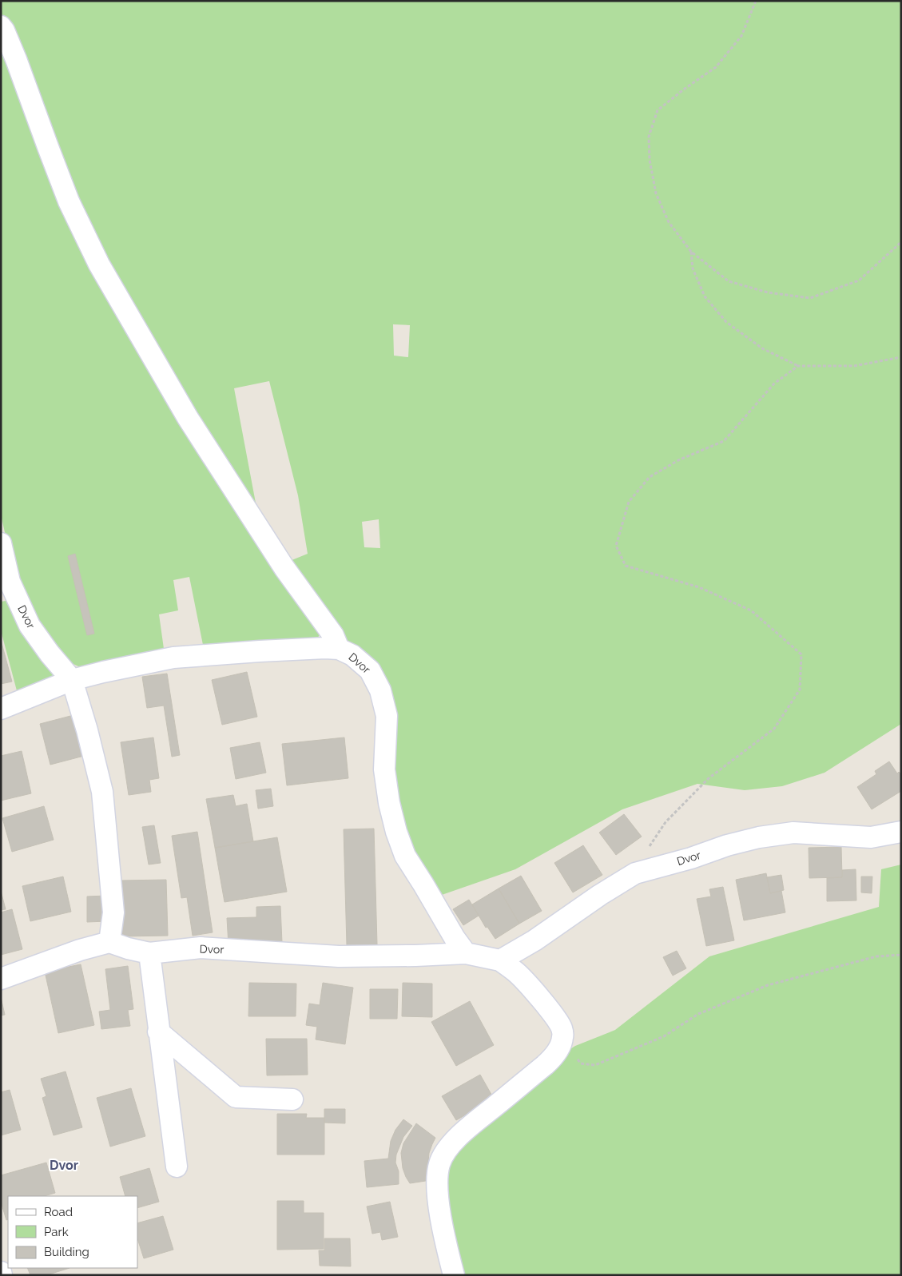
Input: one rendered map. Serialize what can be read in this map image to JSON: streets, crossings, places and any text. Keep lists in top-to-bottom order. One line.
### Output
{"streets":{"street":["Dvor"]},"districts":["Dvor"],"legend":["Road","Park","Building"]}
